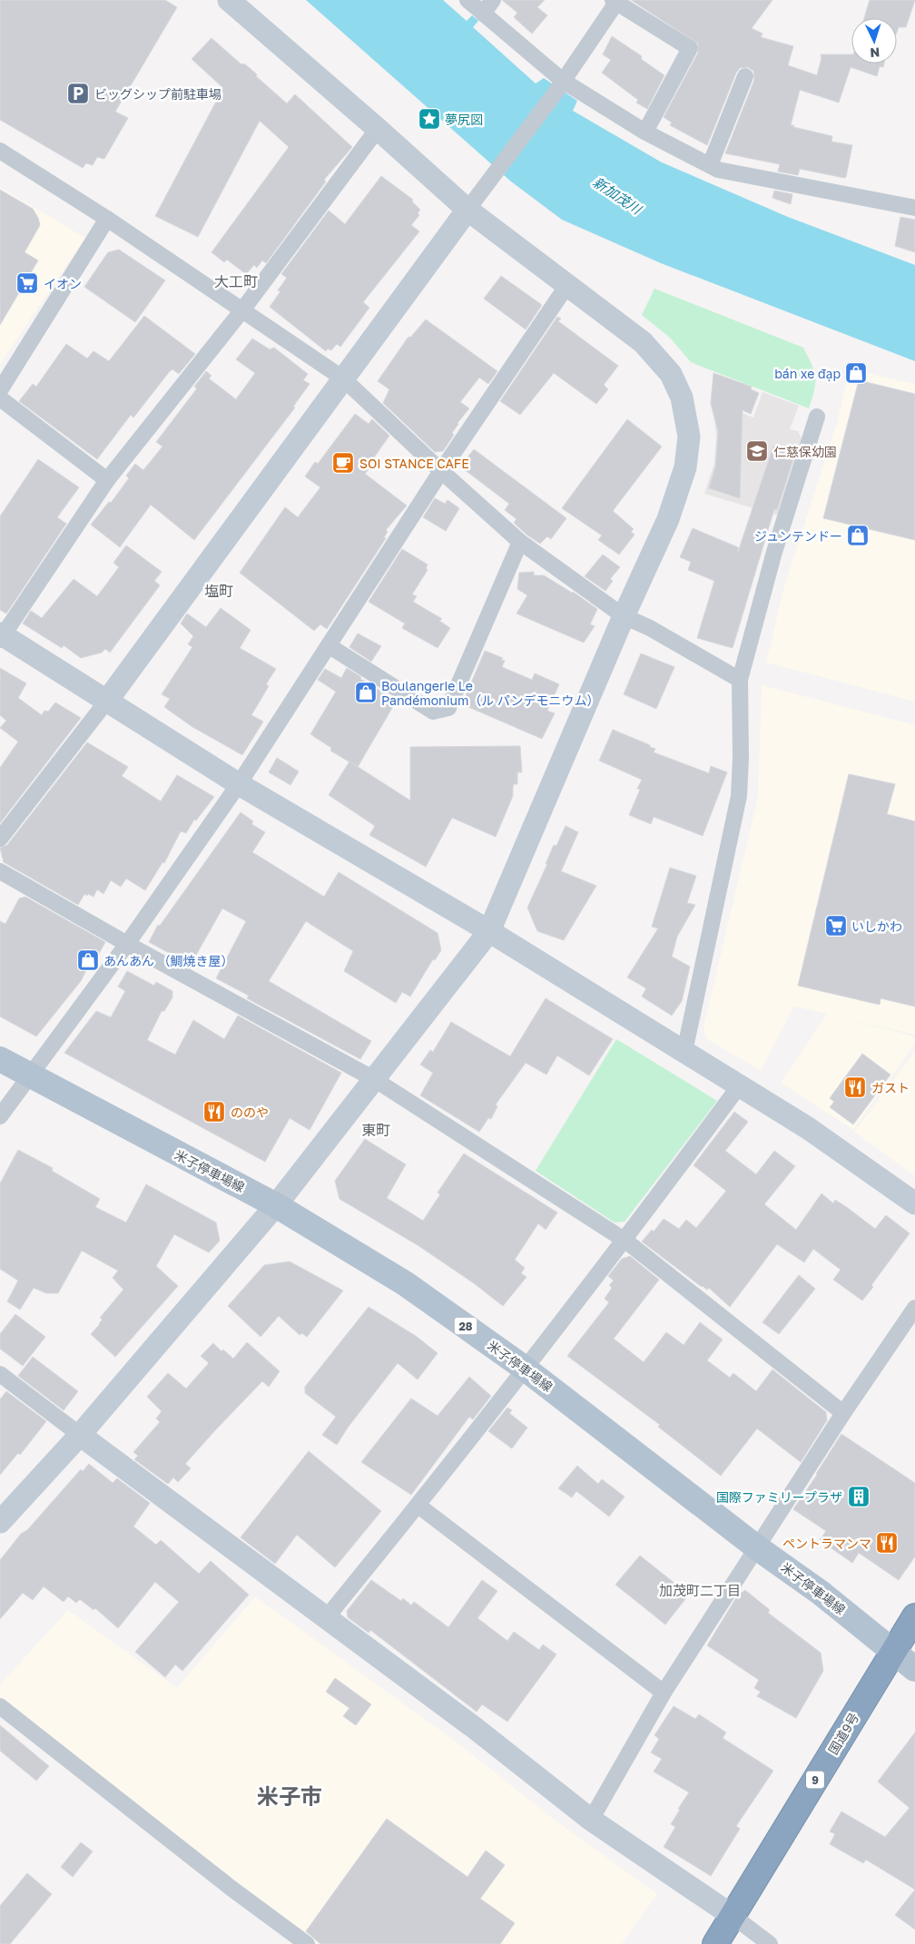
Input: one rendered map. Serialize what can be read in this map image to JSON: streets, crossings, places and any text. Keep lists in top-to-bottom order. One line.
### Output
{"streets":{"highway":["国道9号","9"],"main road":["米子停車場線","28"]},"crossings":[["米子停車場線","国道9号"]],"districts":["大工町","塩町","東町","加茂町二丁目","米子市"],"water":["新加茂川"],"places":{"parking":["ビッグシップ前駐車場"],"place":["夢尻図"],"supermarket":["イオン","いしかわ"],"shop":["bán xe đạp","ジュンテンドー","Boulangerie Le Pandémonium（ル パンデモニウム）","あんあん （鯛焼き屋）"],"school or university":["仁慈保幼園"],"cafe":["SOI STANCE CAFE"],"restaurant":["ガスト","ののや","ペントラマンマ"],"building":["国際ファミリープラザ"]},"north":"bottom"}
